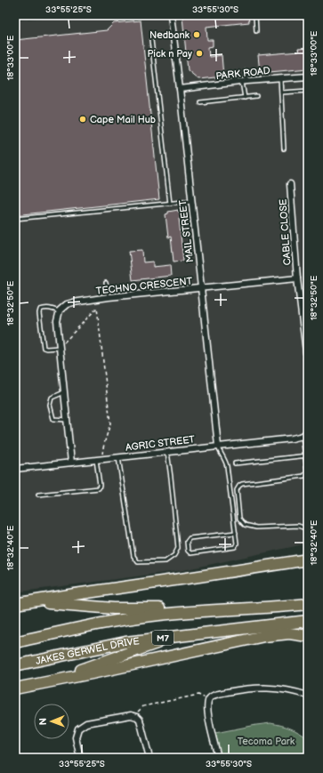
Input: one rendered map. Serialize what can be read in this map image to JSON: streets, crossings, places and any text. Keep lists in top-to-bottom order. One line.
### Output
{"streets":{"highway":["M7","JAKES GERWEL DRIVE"],"street":["PARK ROAD","MAIL STREET","CABLE CLOSE","TECHNO CRESCENT","AGRIC STREET"]},"crossings":[["PARK ROAD","MAIL STREET"],["MAIL STREET","TECHNO CRESCENT"],["MAIL STREET","AGRIC STREET"],["CABLE CLOSE","TECHNO CRESCENT"]],"parks":["Tecoma Park"],"places":["Nedbank","Pick n Pay","Cape Mail Hub"],"north":"left","coordinates":["33°55'25\"S","33°55'30\"S","18°33'00\"E","18°32'50\"E","18°32'40\"E"]}
